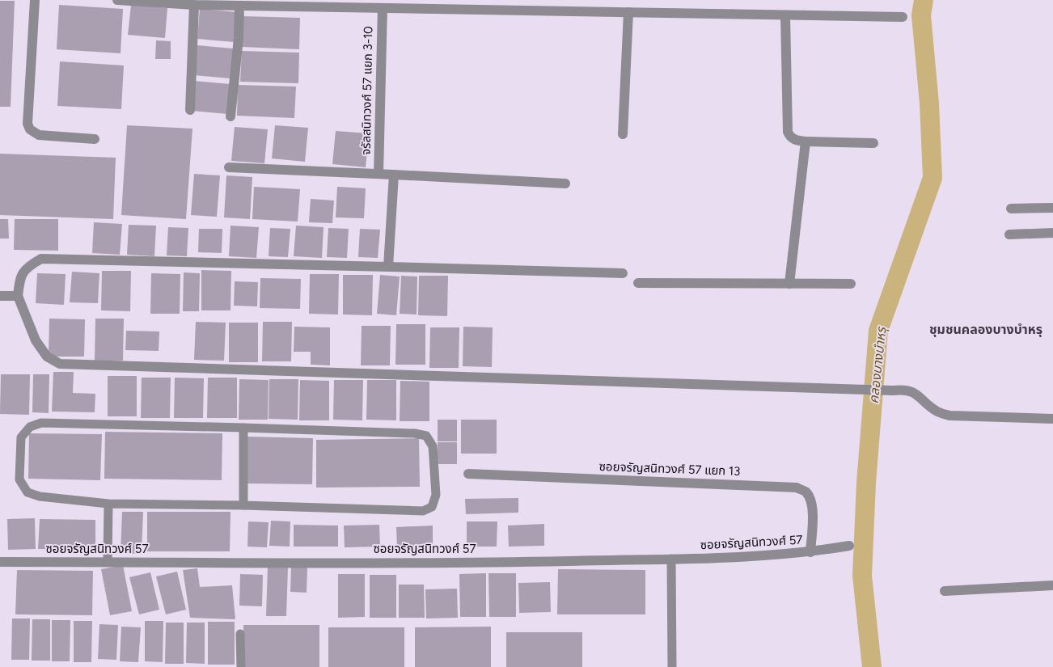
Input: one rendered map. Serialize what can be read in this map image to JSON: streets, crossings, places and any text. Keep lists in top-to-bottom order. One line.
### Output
{"streets":{"street":["จรัลสนิทวงศ์ 57 แยก 3-10","ซอยจรัญสนิทวงศ์ 57 แยก 13","ซอยจรัญสนิทวงศ์ 57"]},"crossings":[["ซอยจรัญสนิทวงศ์ 57 แยก 13","ซอยจรัญสนิทวงศ์ 57"]],"districts":["ชุมชนคลองบางบำหรุ"],"water":["คลองบางบำหรุ"]}
